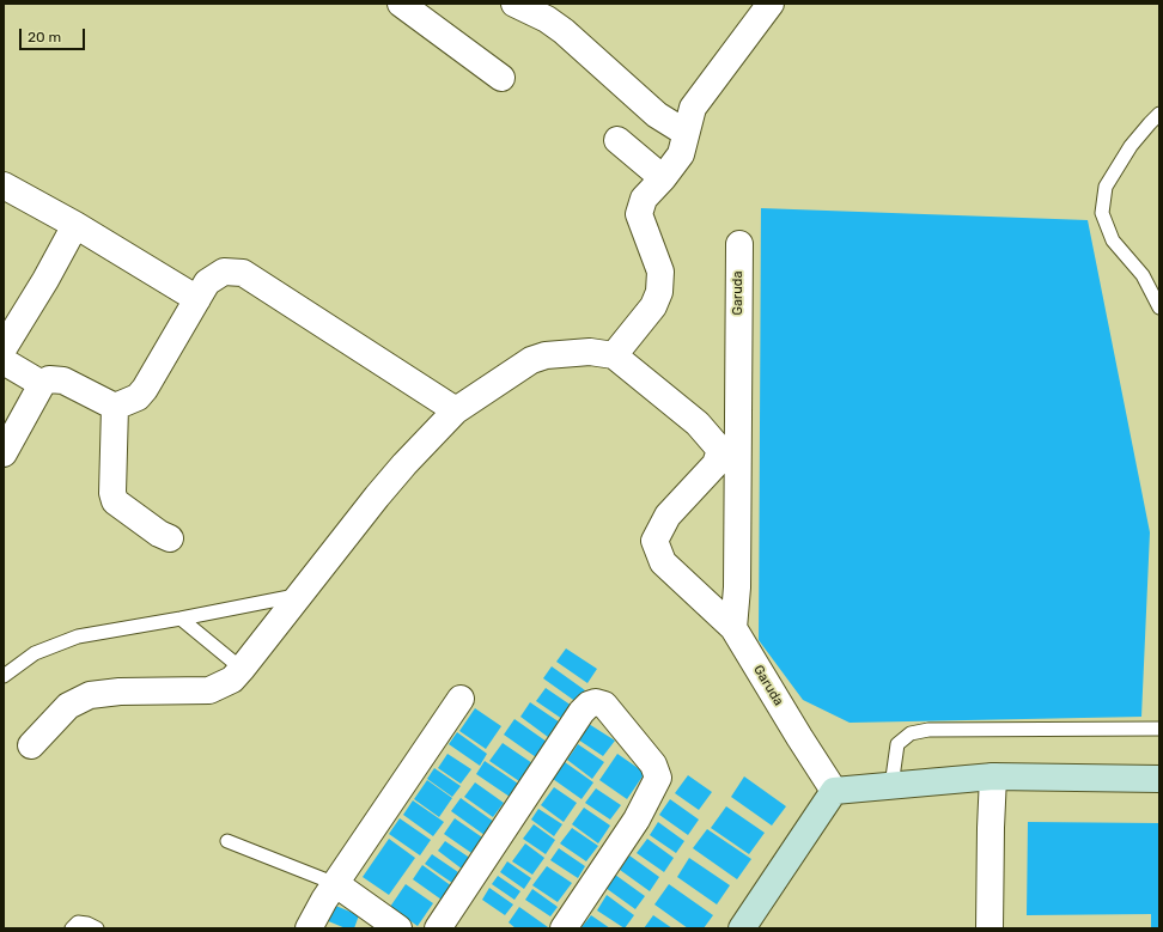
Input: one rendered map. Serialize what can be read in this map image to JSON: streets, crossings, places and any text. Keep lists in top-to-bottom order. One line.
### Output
{"streets":{"street":["Garuda"]},"scale_bar":"20 m"}
